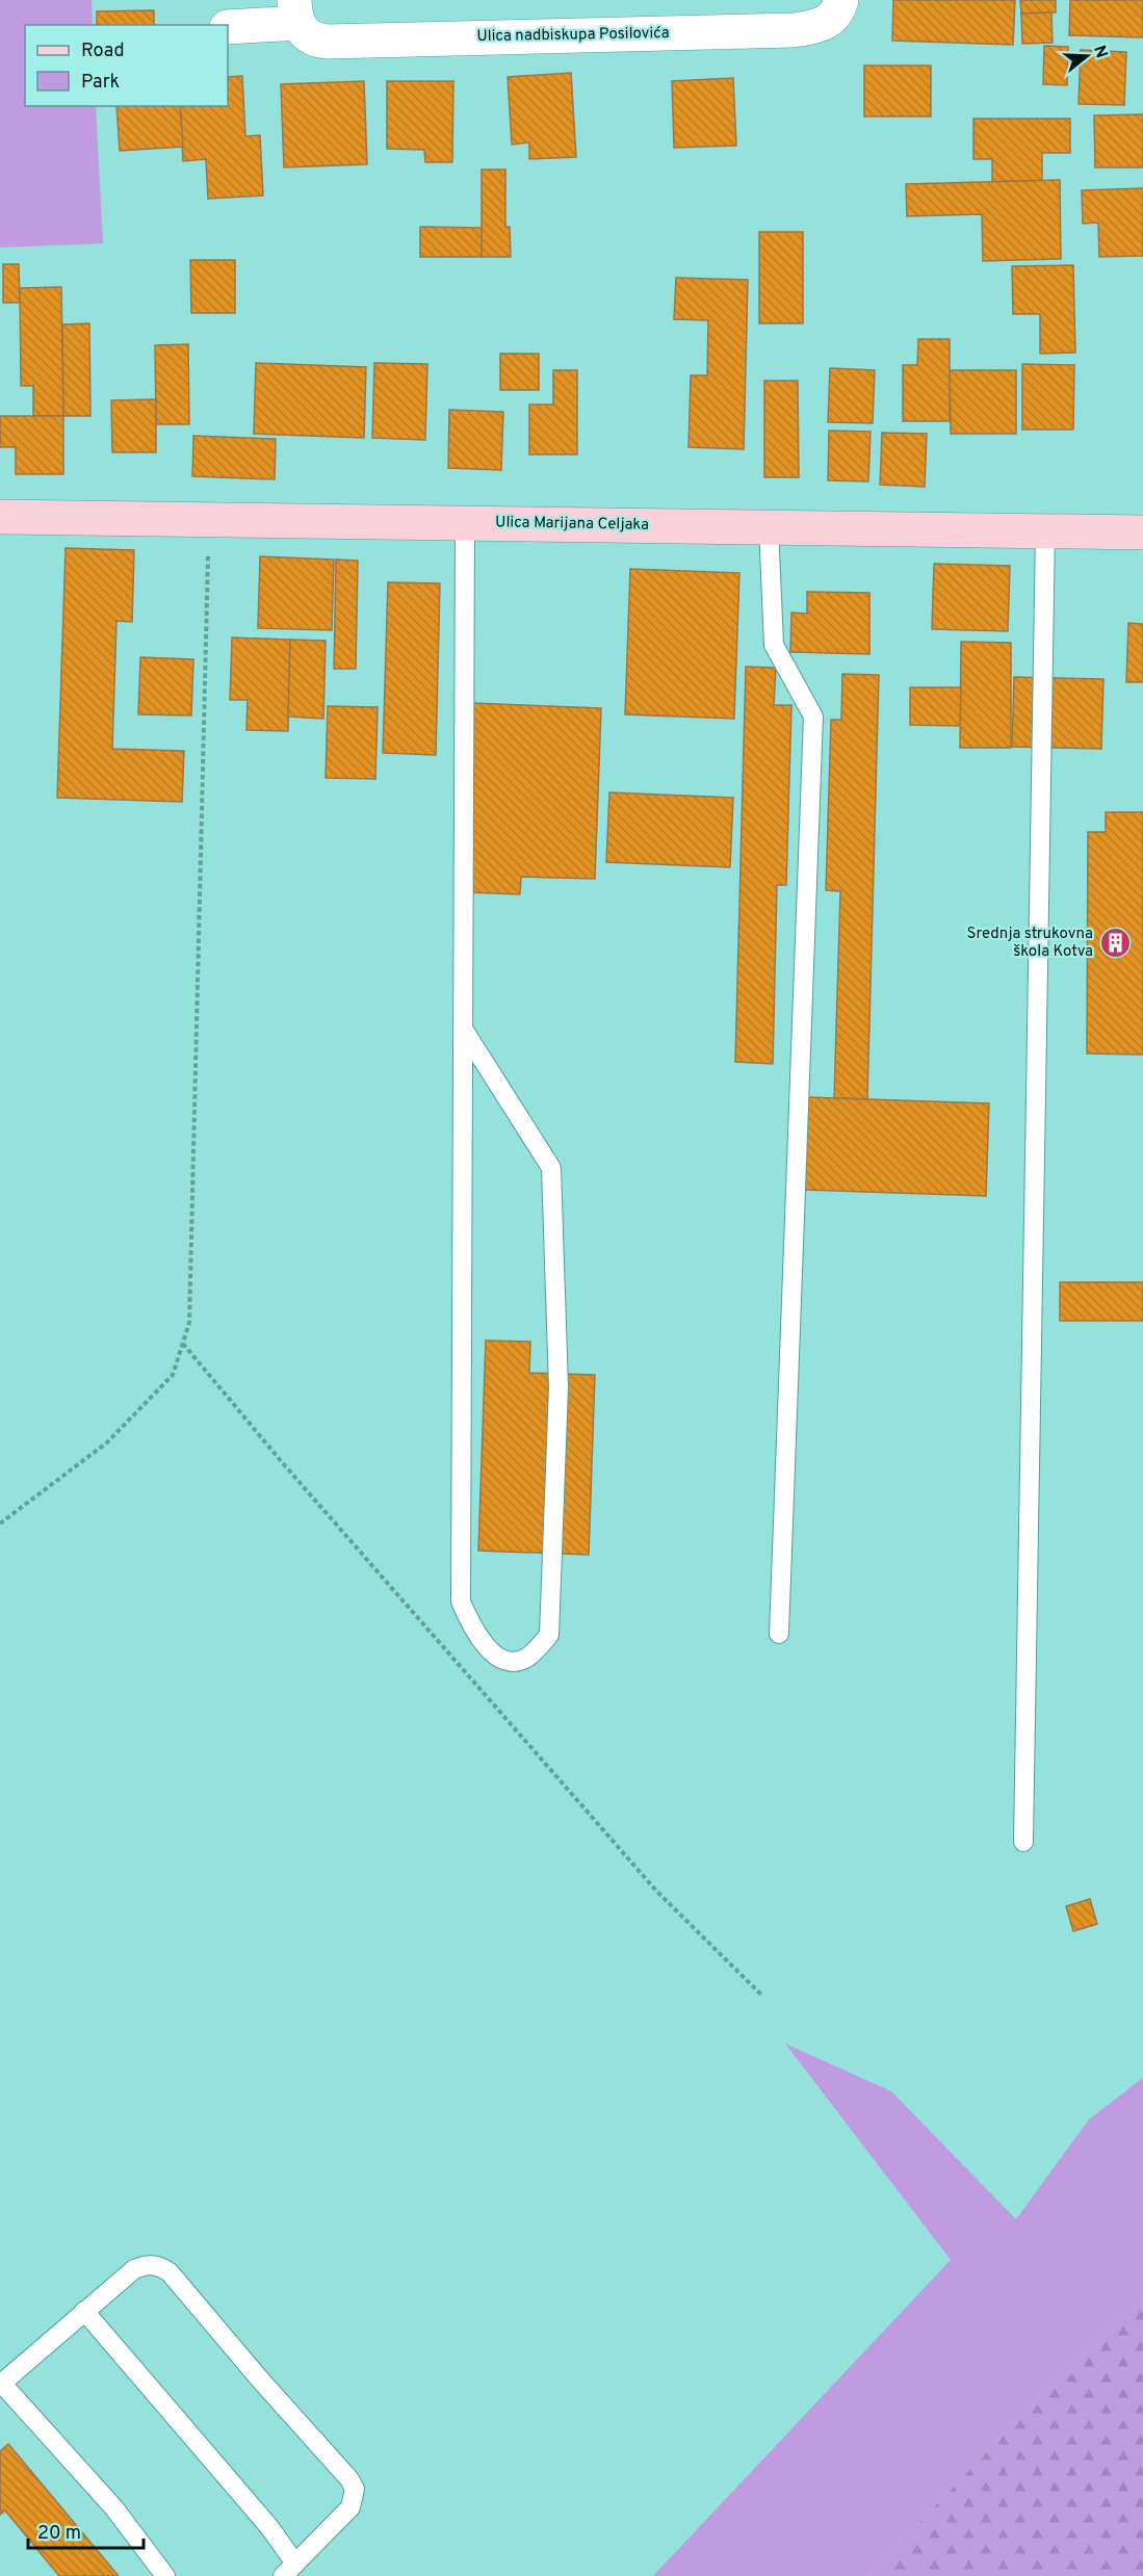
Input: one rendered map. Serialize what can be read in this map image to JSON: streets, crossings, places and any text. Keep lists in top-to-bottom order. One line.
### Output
{"streets":{"main road":["Ulica Marijana Celjaka"],"street":["Ulica nadbiskupa Posilovića"]},"places":{"building":["Srednja strukovna škola Kotva"]},"legend":["Road","Park"],"scale_bar":"20 m","north":"right"}
